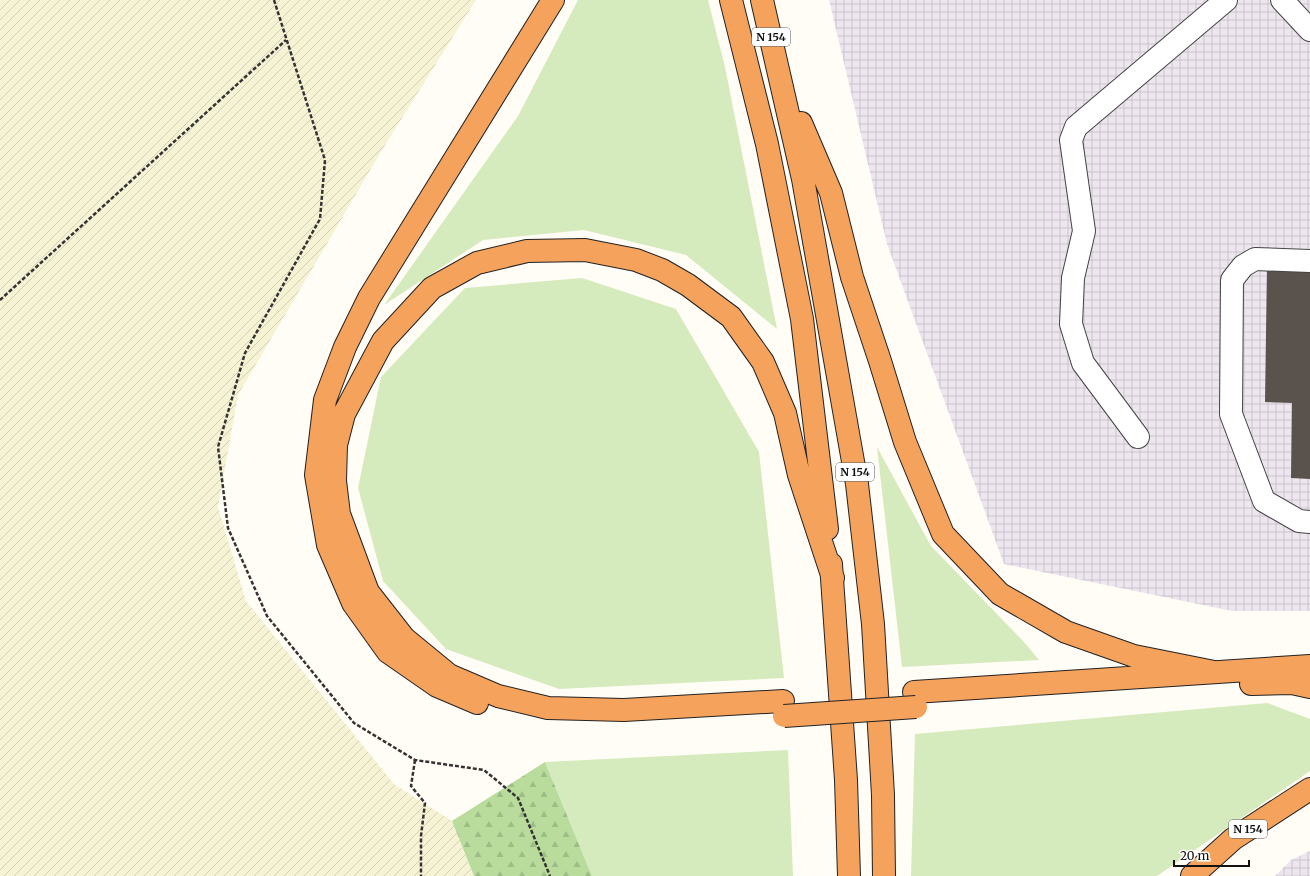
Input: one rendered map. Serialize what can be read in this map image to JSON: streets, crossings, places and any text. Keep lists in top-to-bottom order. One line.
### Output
{"streets":{"highway":["N 154"]},"scale_bar":"20 m"}
